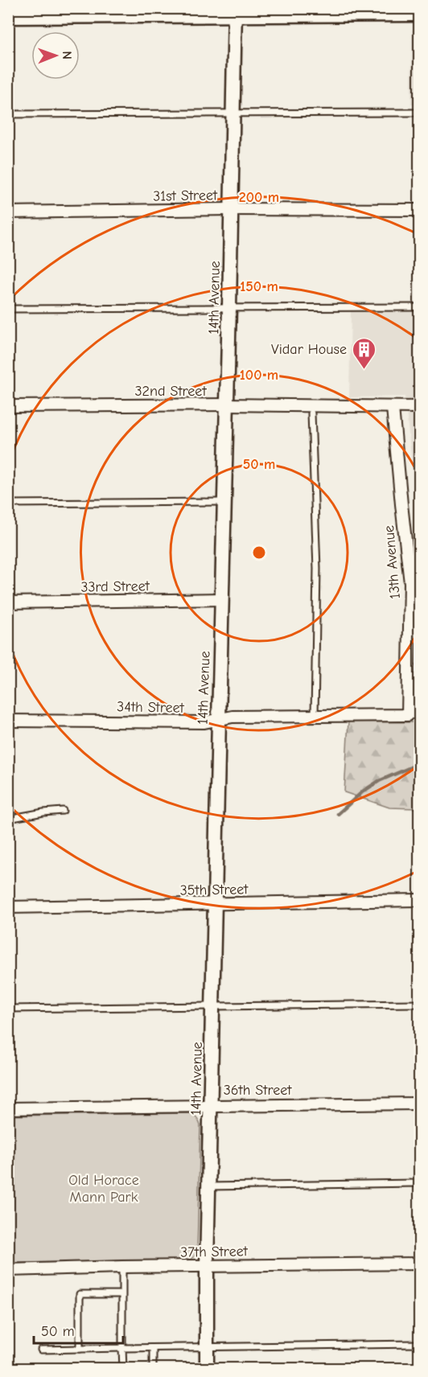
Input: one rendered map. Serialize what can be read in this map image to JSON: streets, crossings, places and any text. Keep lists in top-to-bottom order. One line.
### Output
{"streets":{"street":["31st Street","14th Avenue","32nd Street","13th Avenue","33rd Street","34th Street","35th Street","36th Street","37th Street"]},"crossings":[["31st Street","14th Avenue"],["14th Avenue","32nd Street"],["14th Avenue","33rd Street"],["14th Avenue","34th Street"],["14th Avenue","35th Street"],["14th Avenue","36th Street"],["14th Avenue","37th Street"],["32nd Street","13th Avenue"],["13th Avenue","34th Street"]],"parks":["Old Horace Mann Park"],"places":{"building":["Vidar House"]},"scale_bar":"50 m","north":"right","rings":["200 m","150 m","100 m","50 m"]}
